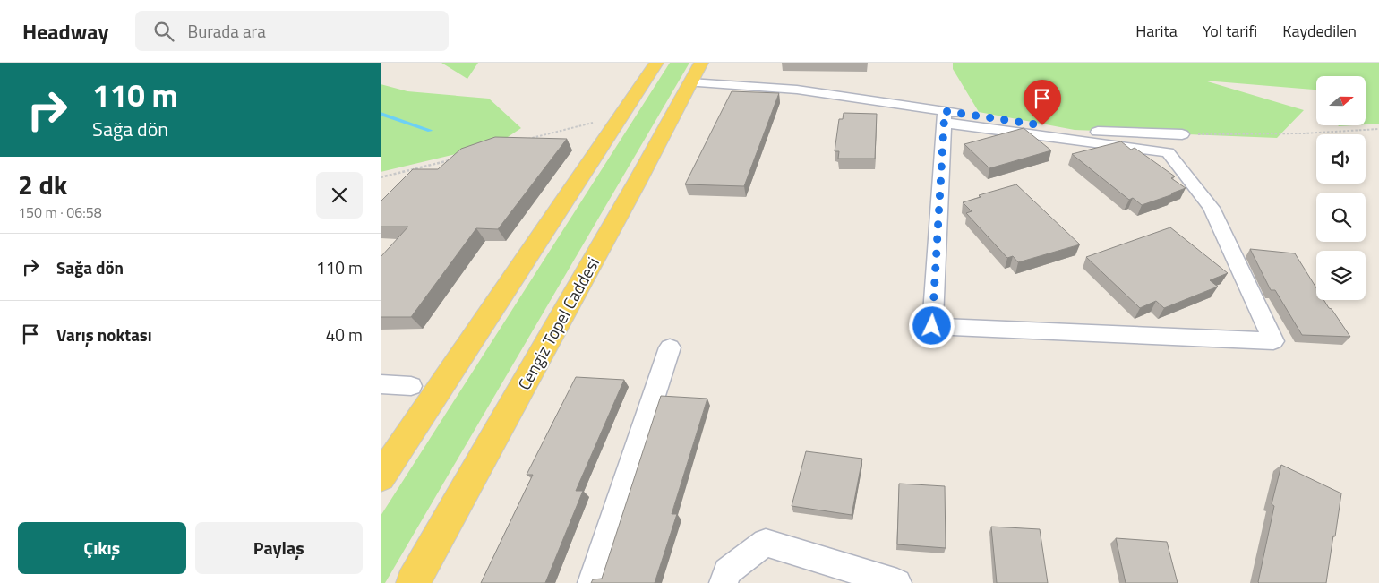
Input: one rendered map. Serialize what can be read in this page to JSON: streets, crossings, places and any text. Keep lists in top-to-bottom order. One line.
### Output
{"streets":{"main road":["Cengiz Topel Caddesi"]},"north":"right","page":{"header":"Headway","search":"Burada ara","nav":["Harita","Yol tarifi","Kaydedilen"],"turn":["110 m","Sağa dön"],"heading":["2 dk","150 m · 06:58"],"list":[{"name":"Sağa dön","value":"110 m"},{"name":"Varış noktası","value":"40 m"}],"buttons":["Çıkış","Paylaş"]}}
